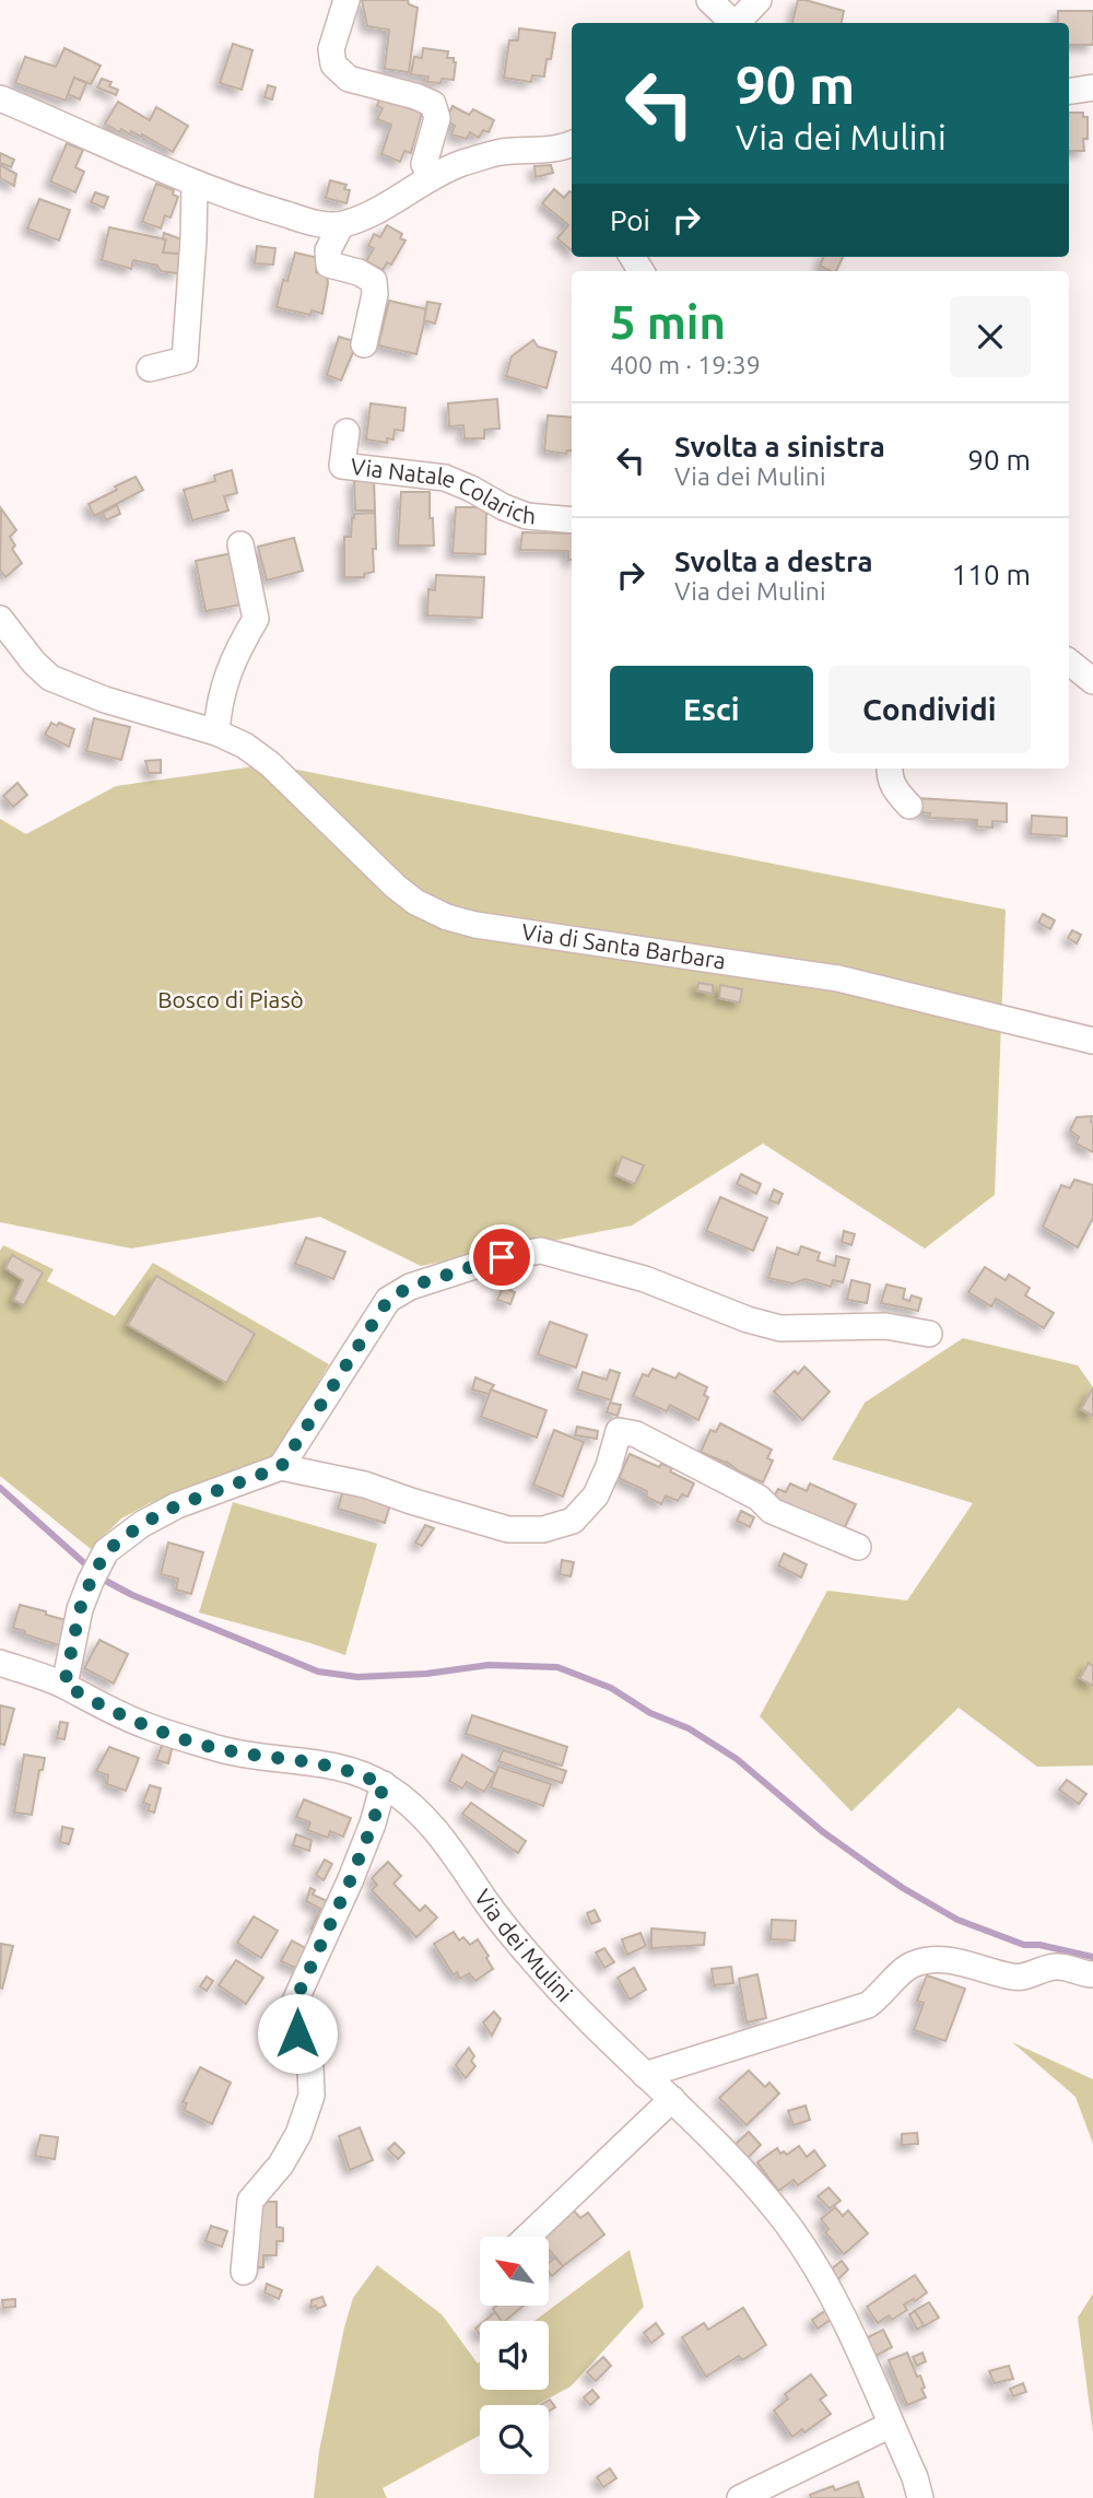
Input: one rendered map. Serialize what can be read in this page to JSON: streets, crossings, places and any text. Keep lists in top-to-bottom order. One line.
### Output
{"streets":{"street":["Via Natale Colarich","Via di Santa Barbara","Via dei Mulini"]},"parks":["Bosco di Piasò"],"north":"top left","page":{"turn":["90 m","Via dei Mulini"],"then":"Poi","heading":["5 min","400 m · 19:39"],"list":[{"name":"Svolta a sinistra","note":"Via dei Mulini","value":"90 m"},{"name":"Svolta a destra","note":"Via dei Mulini","value":"110 m"}],"buttons":["Esci","Condividi"]}}
